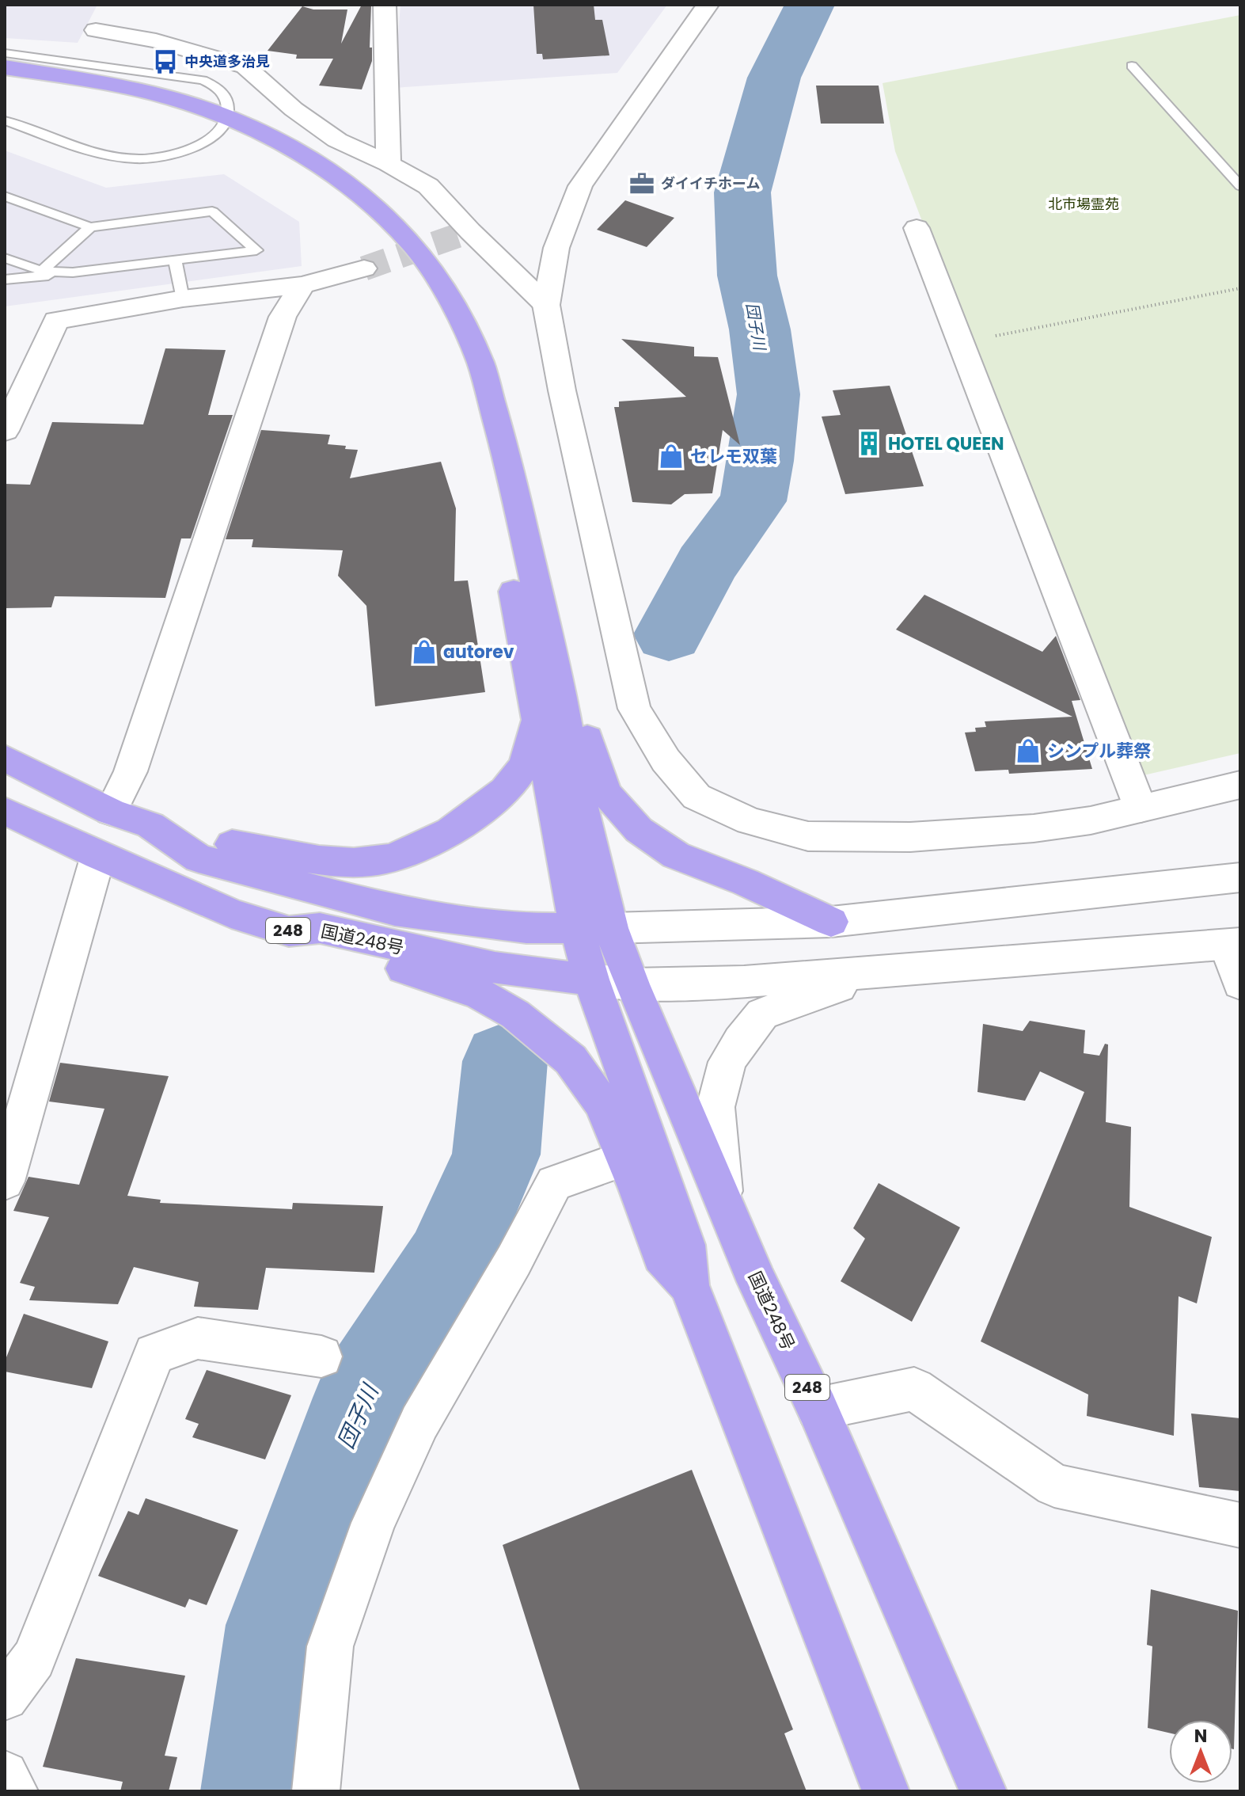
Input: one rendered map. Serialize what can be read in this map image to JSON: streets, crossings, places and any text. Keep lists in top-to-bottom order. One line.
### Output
{"streets":{"highway":["248","国道248号"]},"crossings":[["248","国道248号"]],"water":["団子川"],"parks":["北市場霊苑"],"places":{"bus stop":["中央道多治見"],"office":["ダイイチホーム"],"building":["HOTEL QUEEN"],"shop":["セレモ双葉","autorev","シンプル葬祭"]},"north":"top"}
